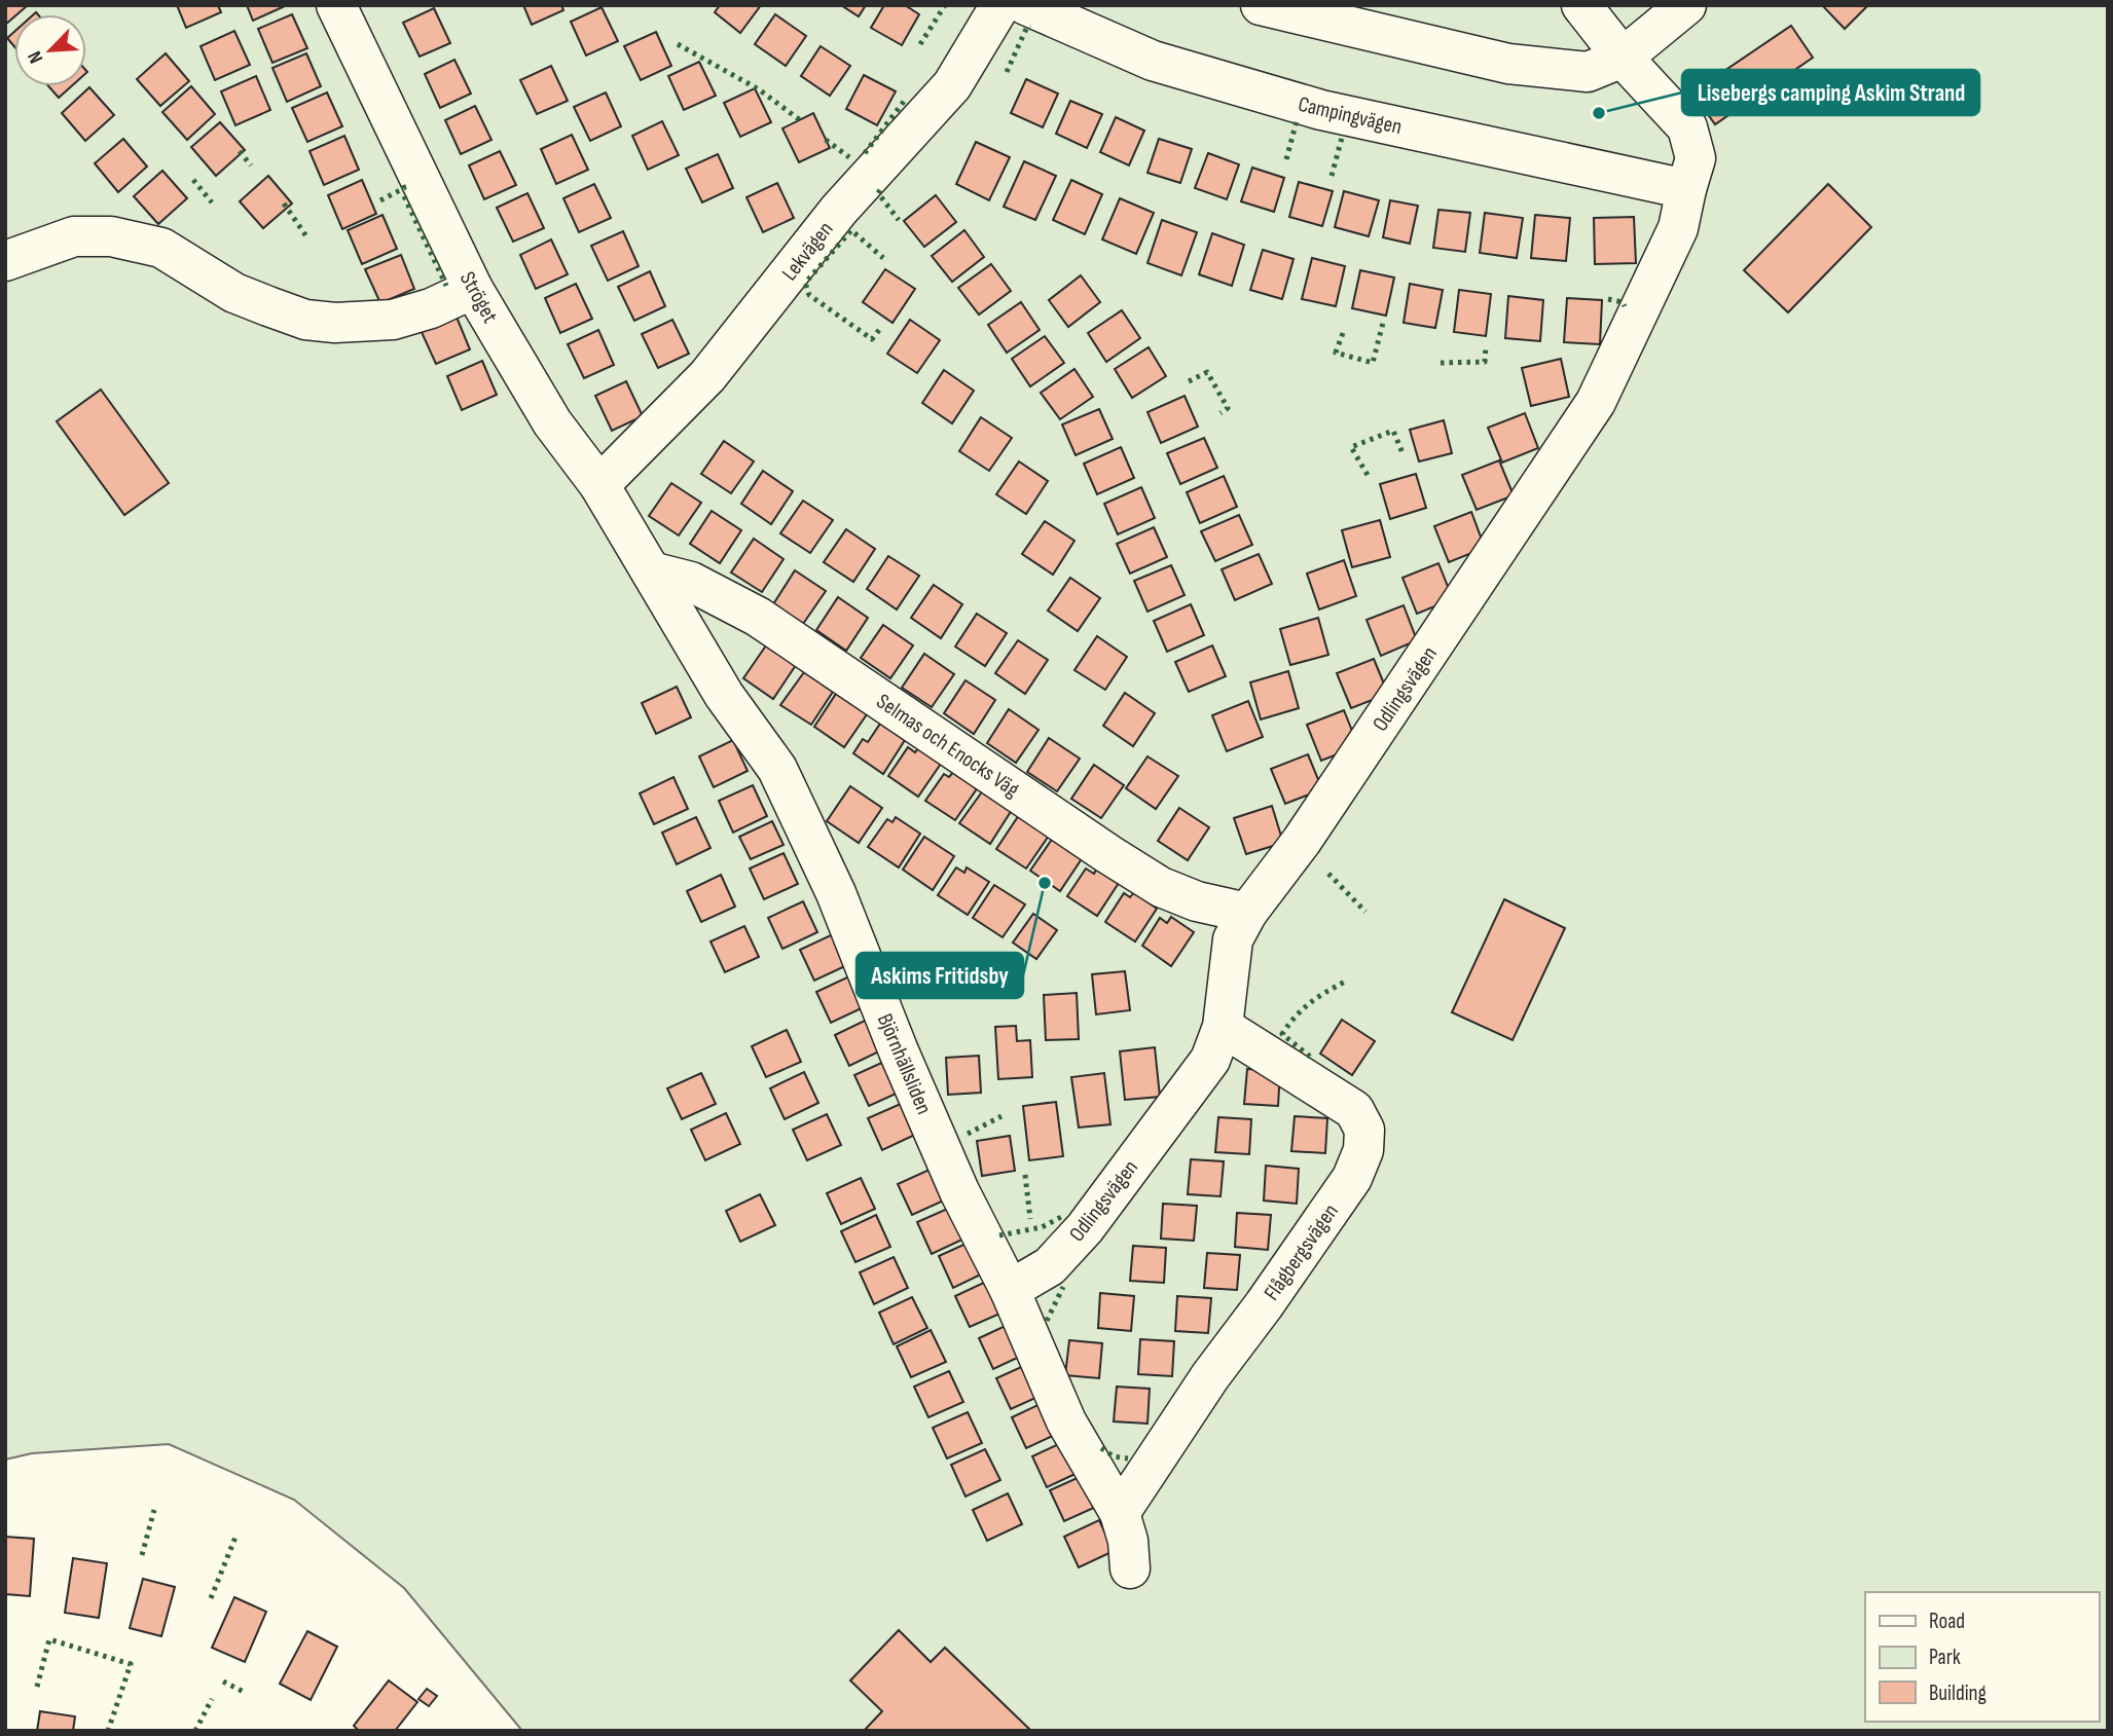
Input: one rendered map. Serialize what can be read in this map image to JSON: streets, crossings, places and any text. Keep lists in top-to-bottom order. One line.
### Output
{"streets":{"lane":["Campingvägen","Lekvägen","Ströget","Odlingsvägen","Selmas och Enocks Väg","Björnhällsliden","Flågbergsvägen"]},"crossings":[["Campingvägen","Odlingsvägen"],["Lekvägen","Ströget"],["Ströget","Selmas och Enocks Väg"],["Ströget","Björnhällsliden"],["Odlingsvägen","Selmas och Enocks Väg"],["Odlingsvägen","Björnhällsliden"],["Odlingsvägen","Flågbergsvägen"],["Selmas och Enocks Väg","Björnhällsliden"],["Björnhällsliden","Flågbergsvägen"]],"places":["Lisebergs camping Askim Strand","Askims Fritidsby"],"legend":["Road","Park","Building"],"north":"bottom left"}
